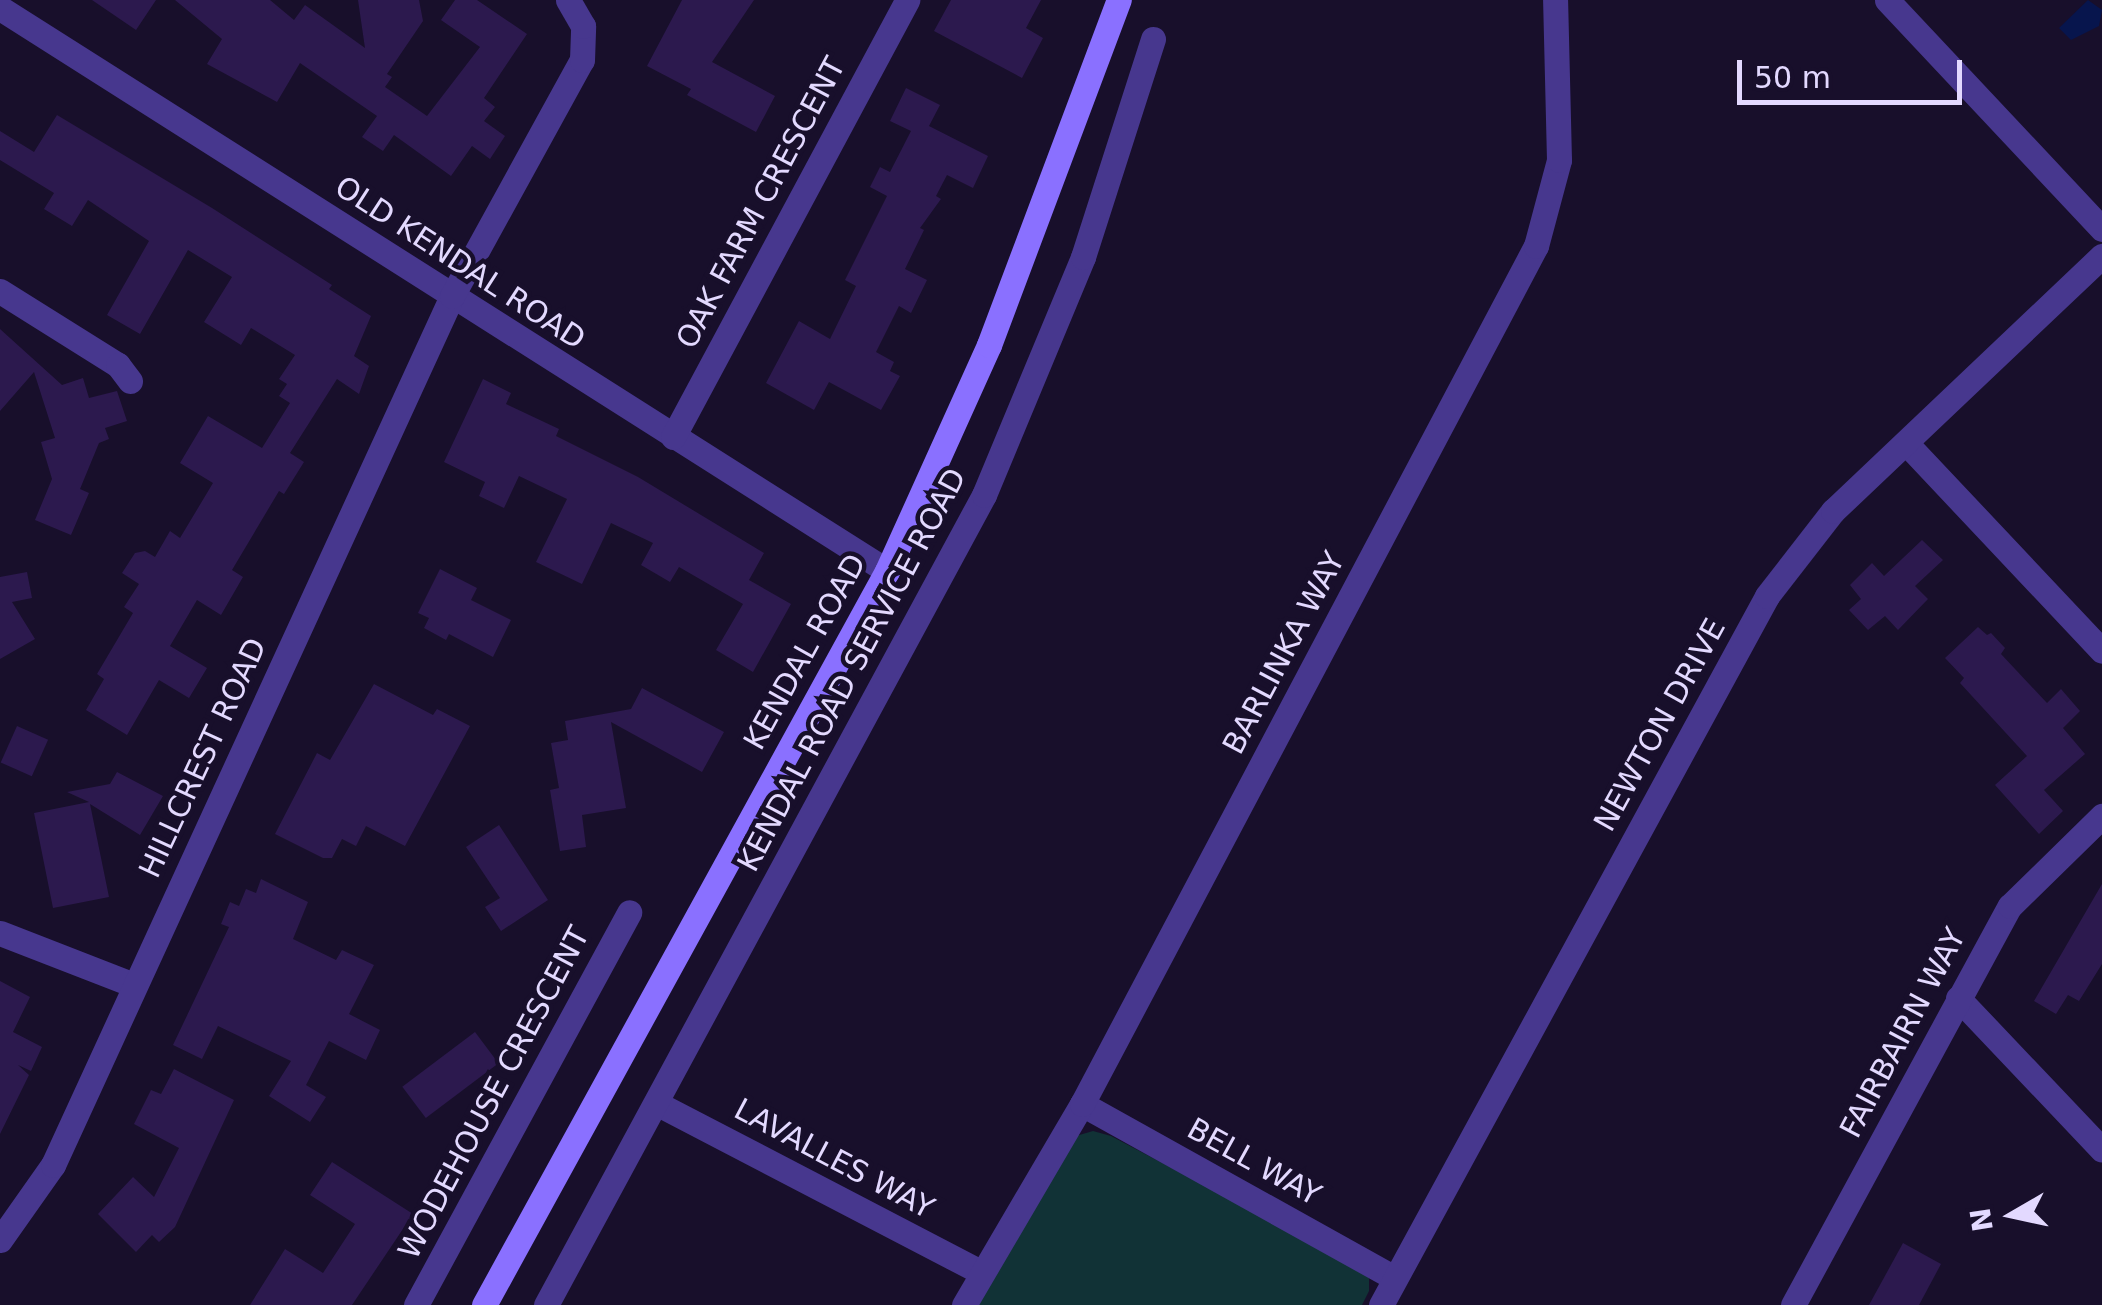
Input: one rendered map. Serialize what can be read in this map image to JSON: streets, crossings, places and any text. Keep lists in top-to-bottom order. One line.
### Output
{"streets":{"main road":["KENDAL ROAD"],"street":["OAK FARM CRESCENT","OLD KENDAL ROAD","BARLINKA WAY","KENDAL ROAD SERVICE ROAD","NEWTON DRIVE","HILLCREST ROAD","FAIRBAIRN WAY","WODEHOUSE CRESCENT","LAVALLES WAY","BELL WAY"]},"crossings":[["OAK FARM CRESCENT","OLD KENDAL ROAD"],["OLD KENDAL ROAD","KENDAL ROAD"],["OLD KENDAL ROAD","HILLCREST ROAD"],["BARLINKA WAY","LAVALLES WAY"],["BARLINKA WAY","BELL WAY"],["KENDAL ROAD SERVICE ROAD","LAVALLES WAY"],["NEWTON DRIVE","BELL WAY"]],"scale_bar":"50 m","north":"left"}
